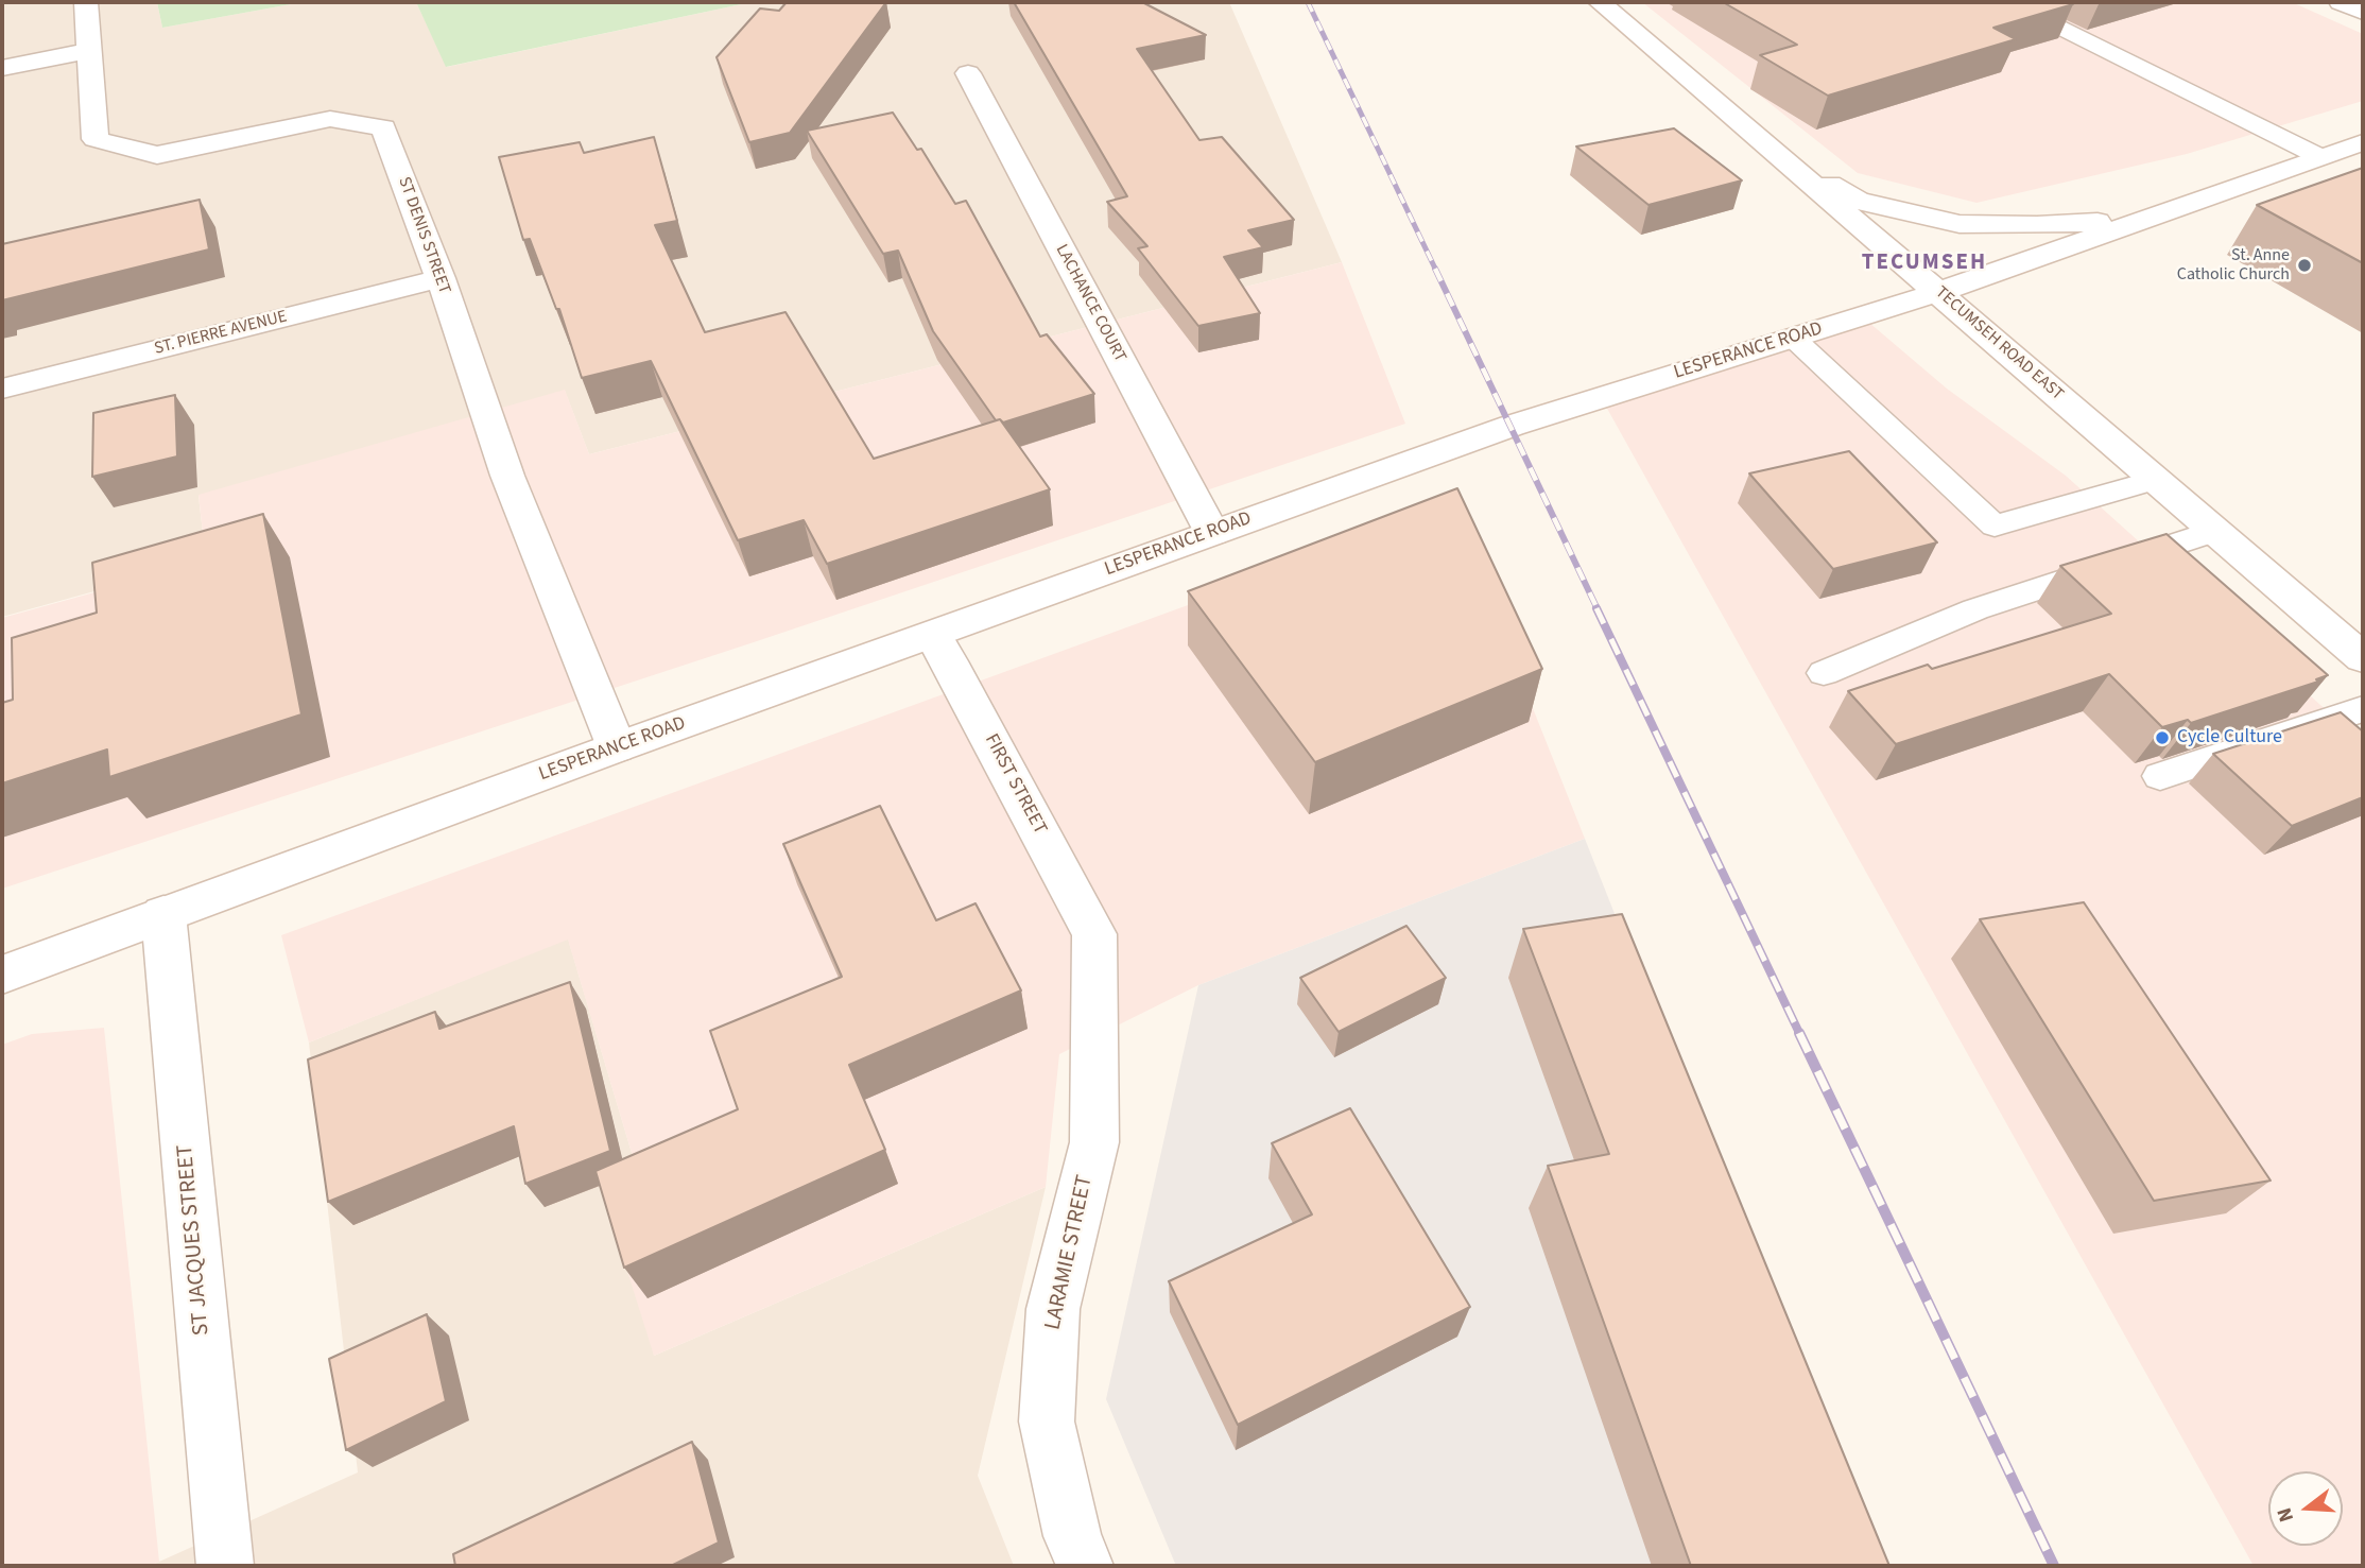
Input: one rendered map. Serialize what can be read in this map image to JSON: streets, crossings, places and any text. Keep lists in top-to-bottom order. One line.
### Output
{"streets":{"street":["ST DENIS STREET","LACHANCE COURT","ST. PIERRE AVENUE","TECUMSEH ROAD EAST","LESPERANCE ROAD","FIRST STREET","ST JACQUES STREET","LARAMIE STREET"]},"crossings":[["ST DENIS STREET","ST. PIERRE AVENUE"],["ST DENIS STREET","LESPERANCE ROAD"],["LACHANCE COURT","LESPERANCE ROAD"],["TECUMSEH ROAD EAST","LESPERANCE ROAD"],["LESPERANCE ROAD","FIRST STREET"],["LESPERANCE ROAD","ST JACQUES STREET"],["FIRST STREET","LARAMIE STREET"]],"districts":["TECUMSEH"],"places":["St. Anne Catholic Church","Cycle Culture"],"north":"left"}
